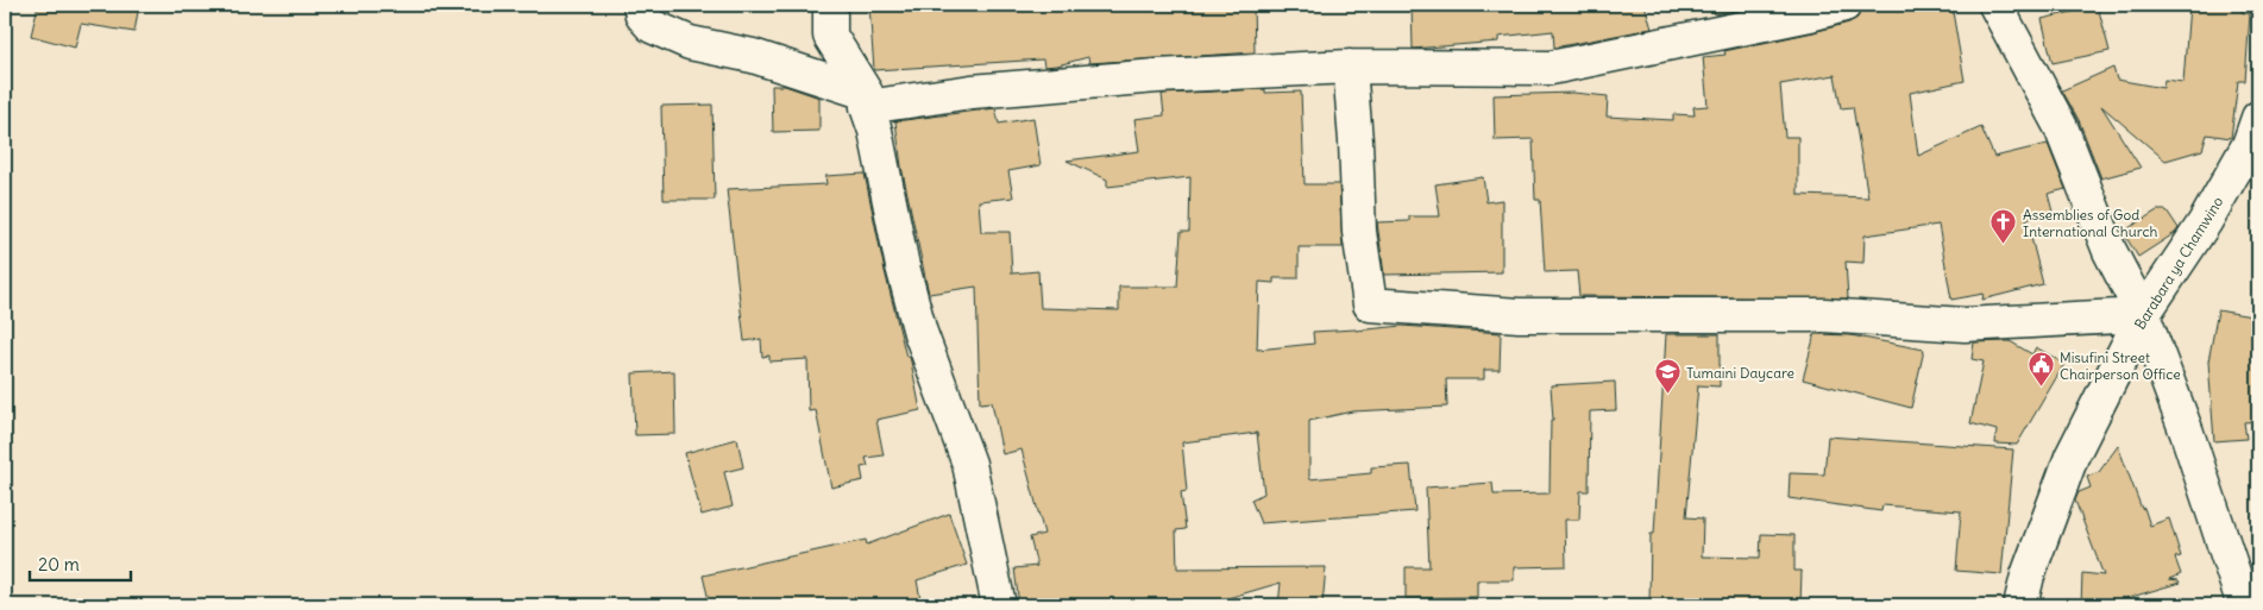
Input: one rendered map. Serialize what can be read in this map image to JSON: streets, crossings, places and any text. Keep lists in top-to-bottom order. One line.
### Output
{"streets":{"street":["Barabara ya Chamwino"]},"places":{"church":["Assemblies of God International Church"],"public building":["Misufini Street Chairperson Office"],"school or university":["Tumaini Daycare"]},"scale_bar":"20 m"}
